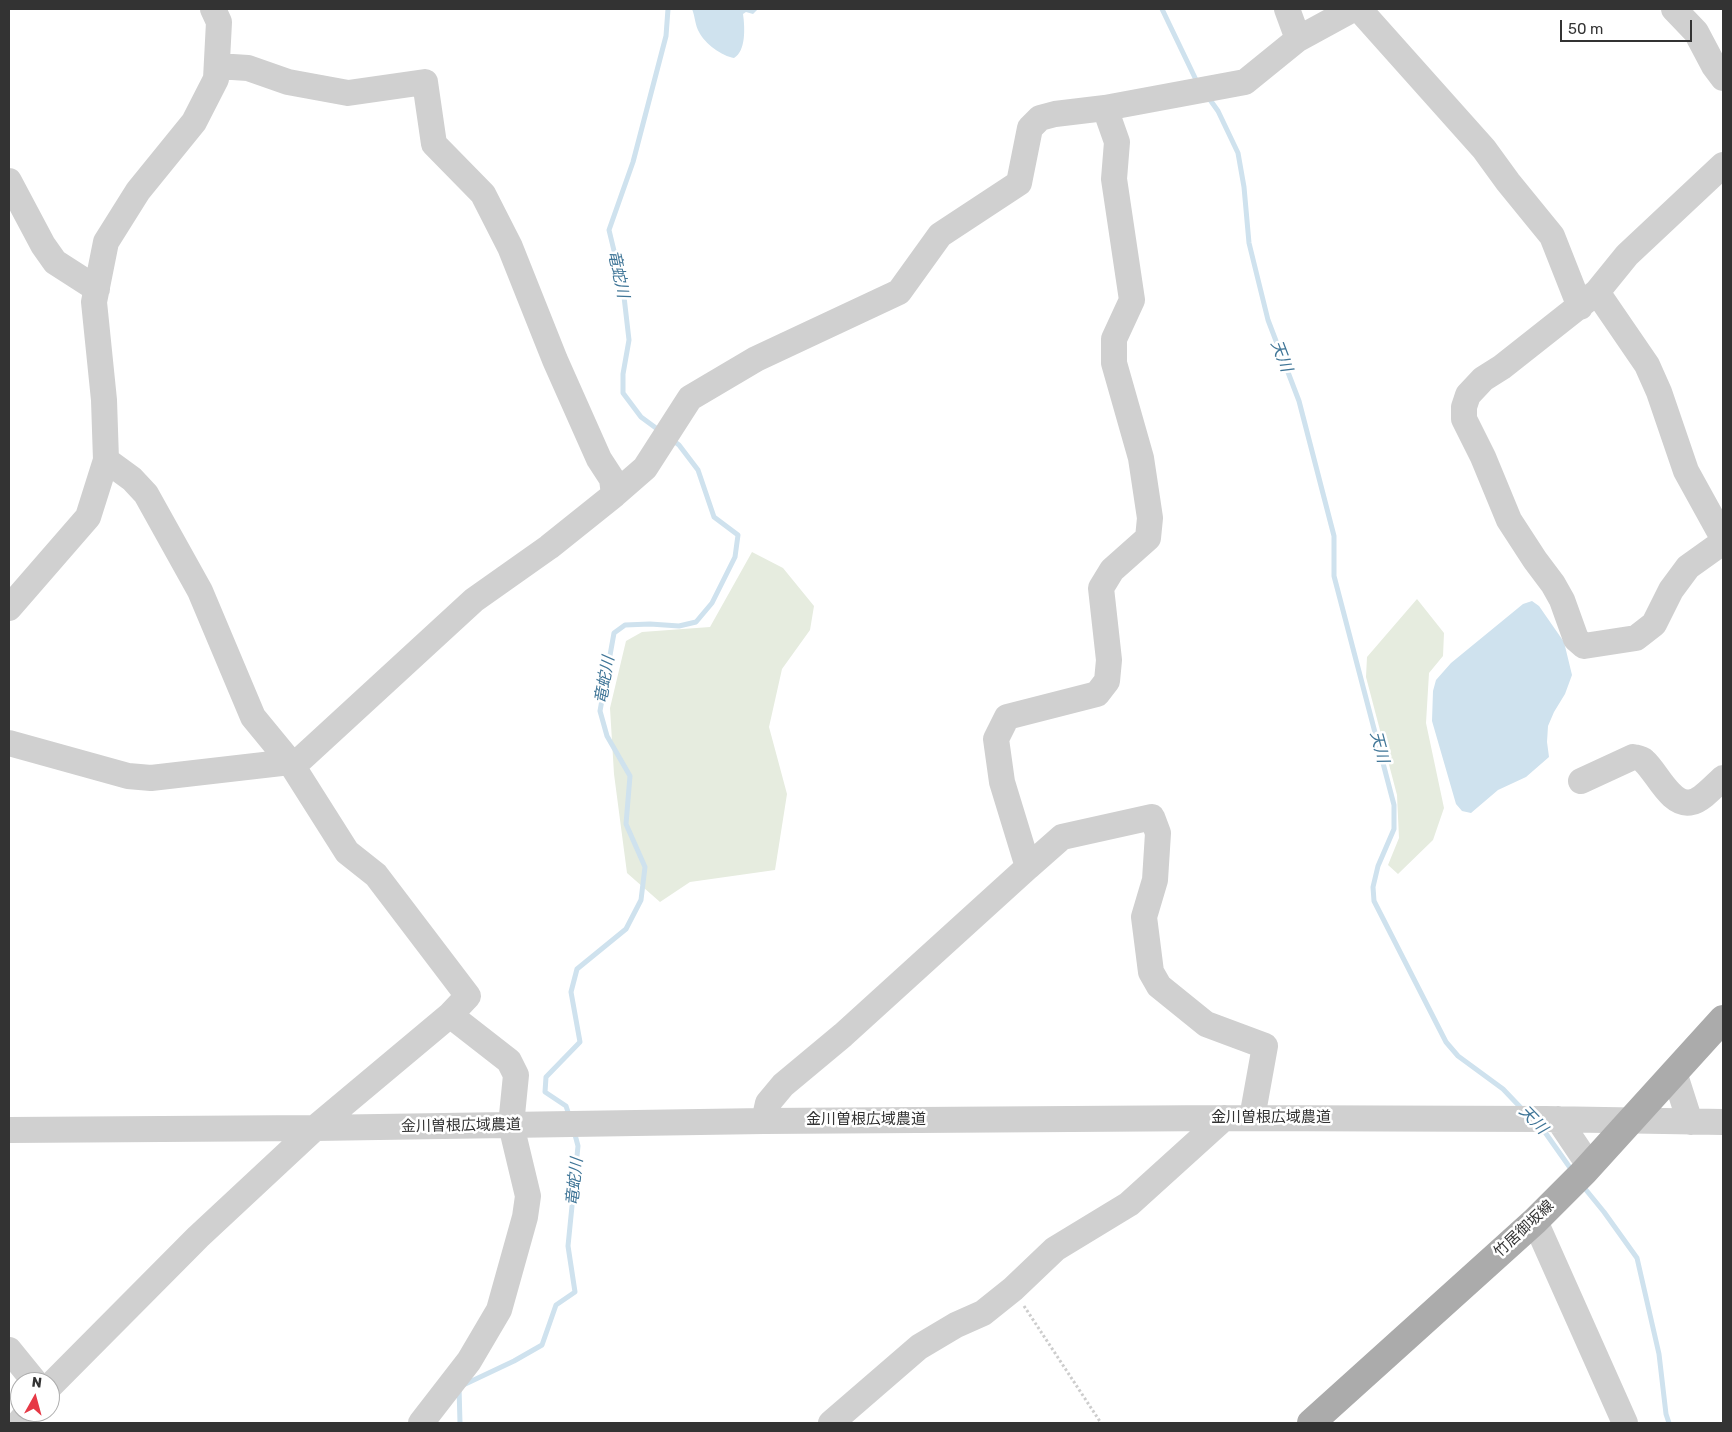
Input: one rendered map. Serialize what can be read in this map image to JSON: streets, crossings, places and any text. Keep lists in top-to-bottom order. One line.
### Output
{"streets":{"main road":["竹居御坂線"],"street":["金川曽根広域農道"]},"crossings":[["金川曽根広域農道","竹居御坂線"]],"water":["竜蛇川","天川"],"scale_bar":"50 m","north":"top"}
